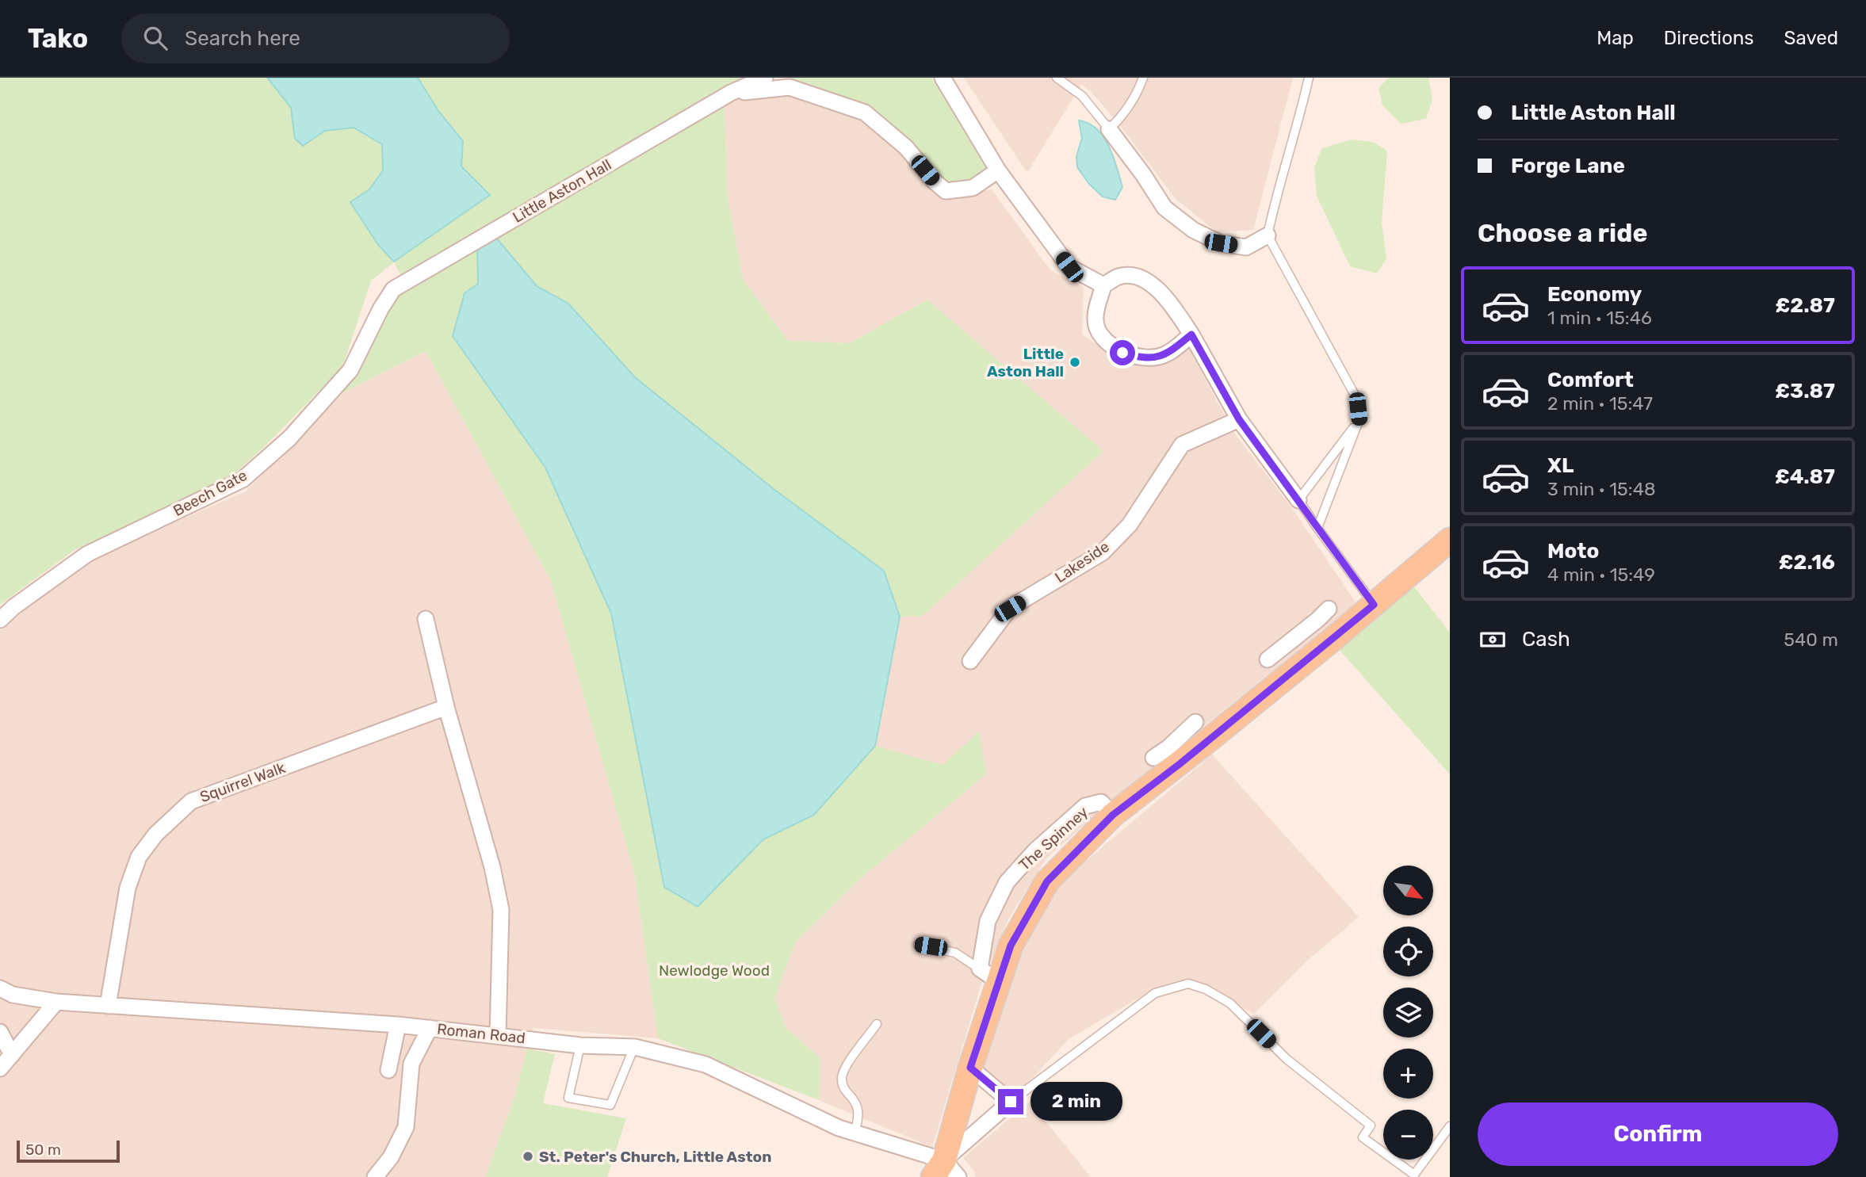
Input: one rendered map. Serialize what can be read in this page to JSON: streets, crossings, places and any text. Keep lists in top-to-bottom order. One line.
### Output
{"streets":{"street":["Little Aston Hall","Beech Gate","Lakeside","Squirrel Walk","The Spinney","Roman Road"]},"crossings":[["Little Aston Hall","Beech Gate"],["Squirrel Walk","Roman Road"]],"parks":["Newlodge Wood"],"places":["Little Aston Hall","St. Peter's Church, Little Aston"],"scale_bar":"50 m","north":"bottom right","page":{"header":"Tako","search":"Search here","nav":["Map","Directions","Saved"],"banner":["Little Aston Hall","Forge Lane"],"heading":"Choose a ride","list":[{"name":"Economy","note":"1 min · 15:46","value":"£2.87"},{"name":"Comfort","note":"2 min · 15:47","value":"£3.87"},{"name":"XL","note":"3 min · 15:48","value":"£4.87"},{"name":"Moto","note":"4 min · 15:49","value":"£2.16"}],"pay":["Cash","540 m"],"map_buttons":["+","−"],"bubble":"2 min","buttons":"Confirm","scale":"50 m"}}
